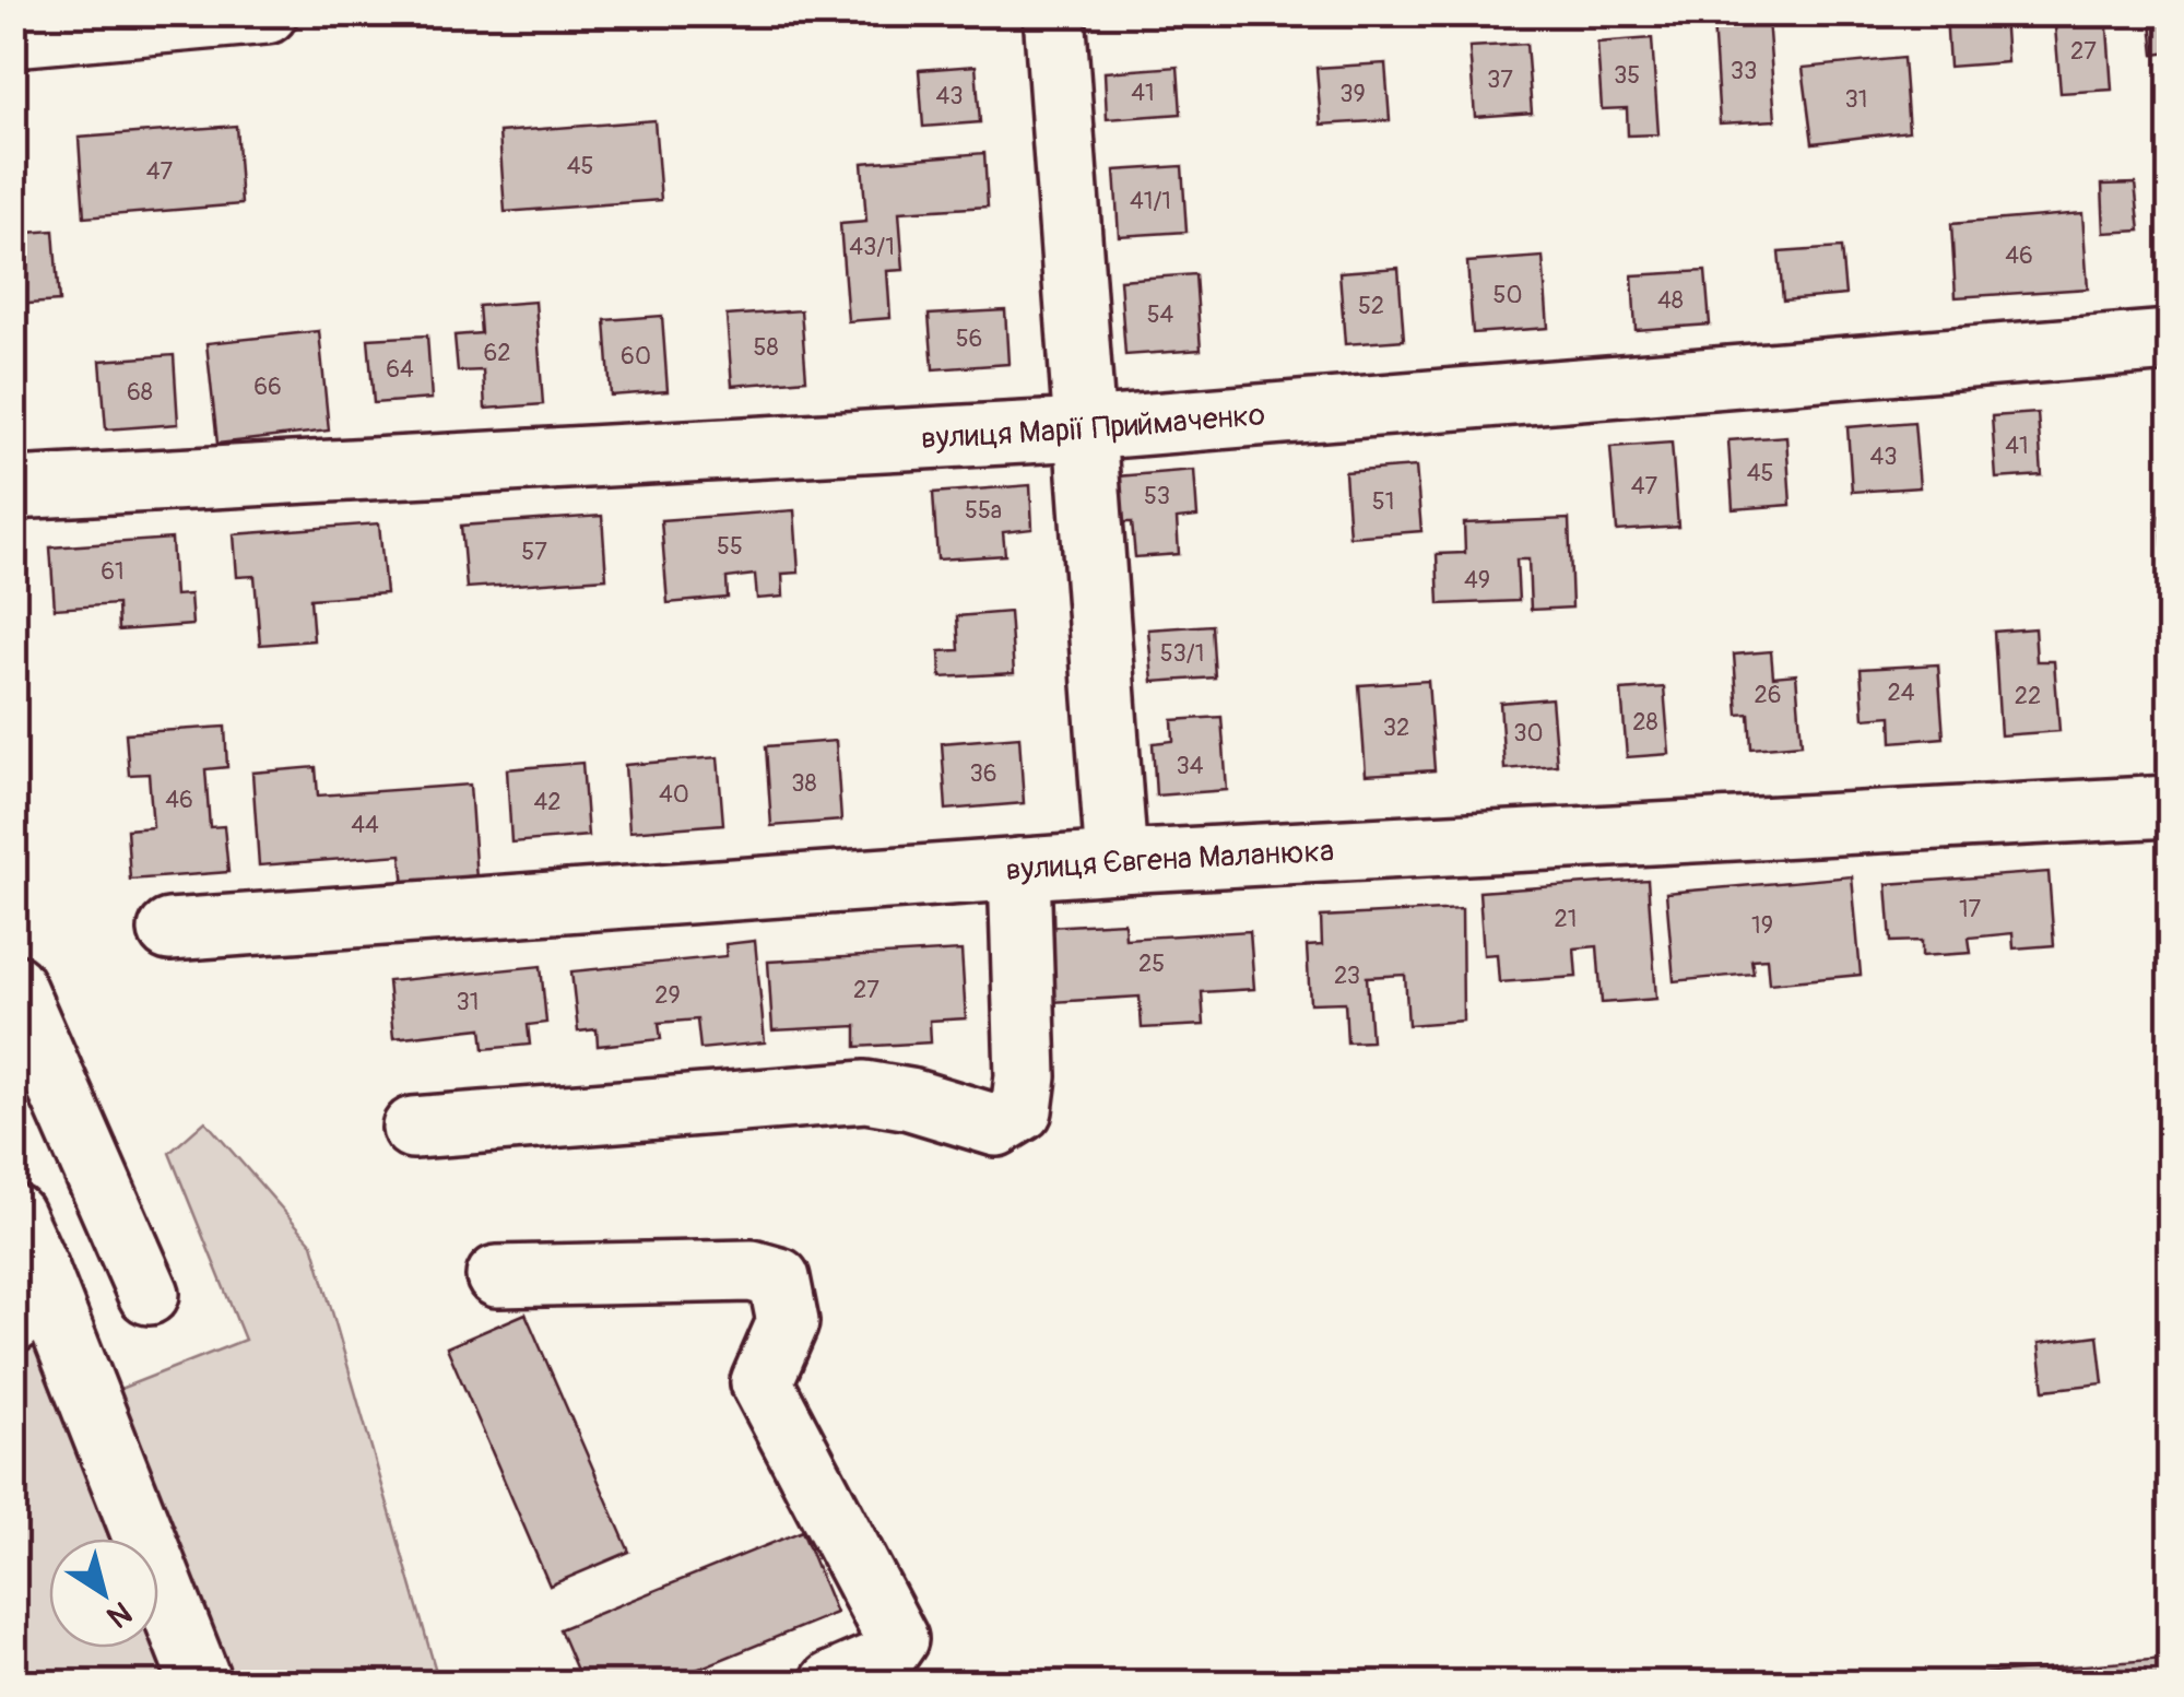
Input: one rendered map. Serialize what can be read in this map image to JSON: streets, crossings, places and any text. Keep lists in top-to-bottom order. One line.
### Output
{"streets":{"street":["вулиця Марії Приймаченко","вулиця Євгена Маланюка"]},"house_numbers":["27","33","35","37","41","39","43","31","45","47","41/1","43/1","46","50","48","52","54","56","58","62","60","64","66","68","41","43","45","47","53","51","55а","55","57","61","49","53/1","24","26","22","28","32","30","34","36","38","40","46","42","44","17","21","19","25","23","27","29","31"],"north":"bottom right"}
